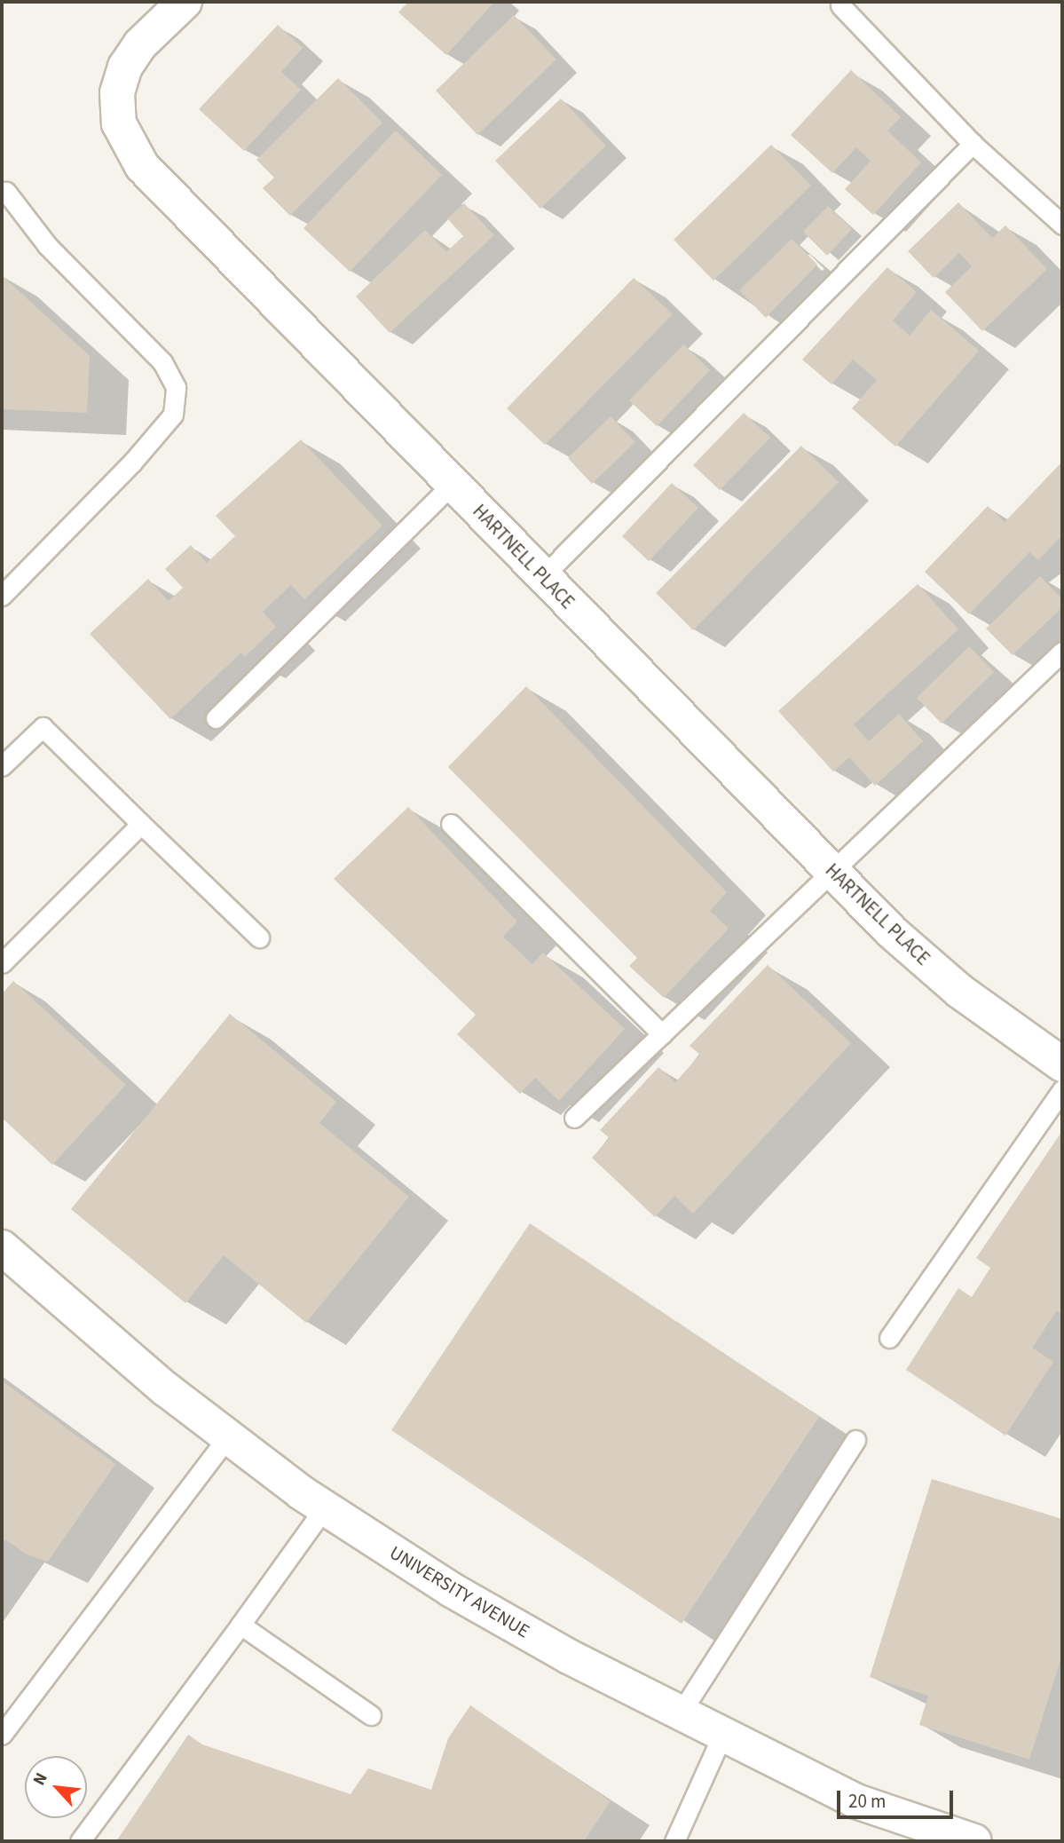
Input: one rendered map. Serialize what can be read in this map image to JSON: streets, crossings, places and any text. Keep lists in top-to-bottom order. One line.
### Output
{"streets":{"street":["HARTNELL PLACE","UNIVERSITY AVENUE"]},"scale_bar":"20 m","north":"top left"}
